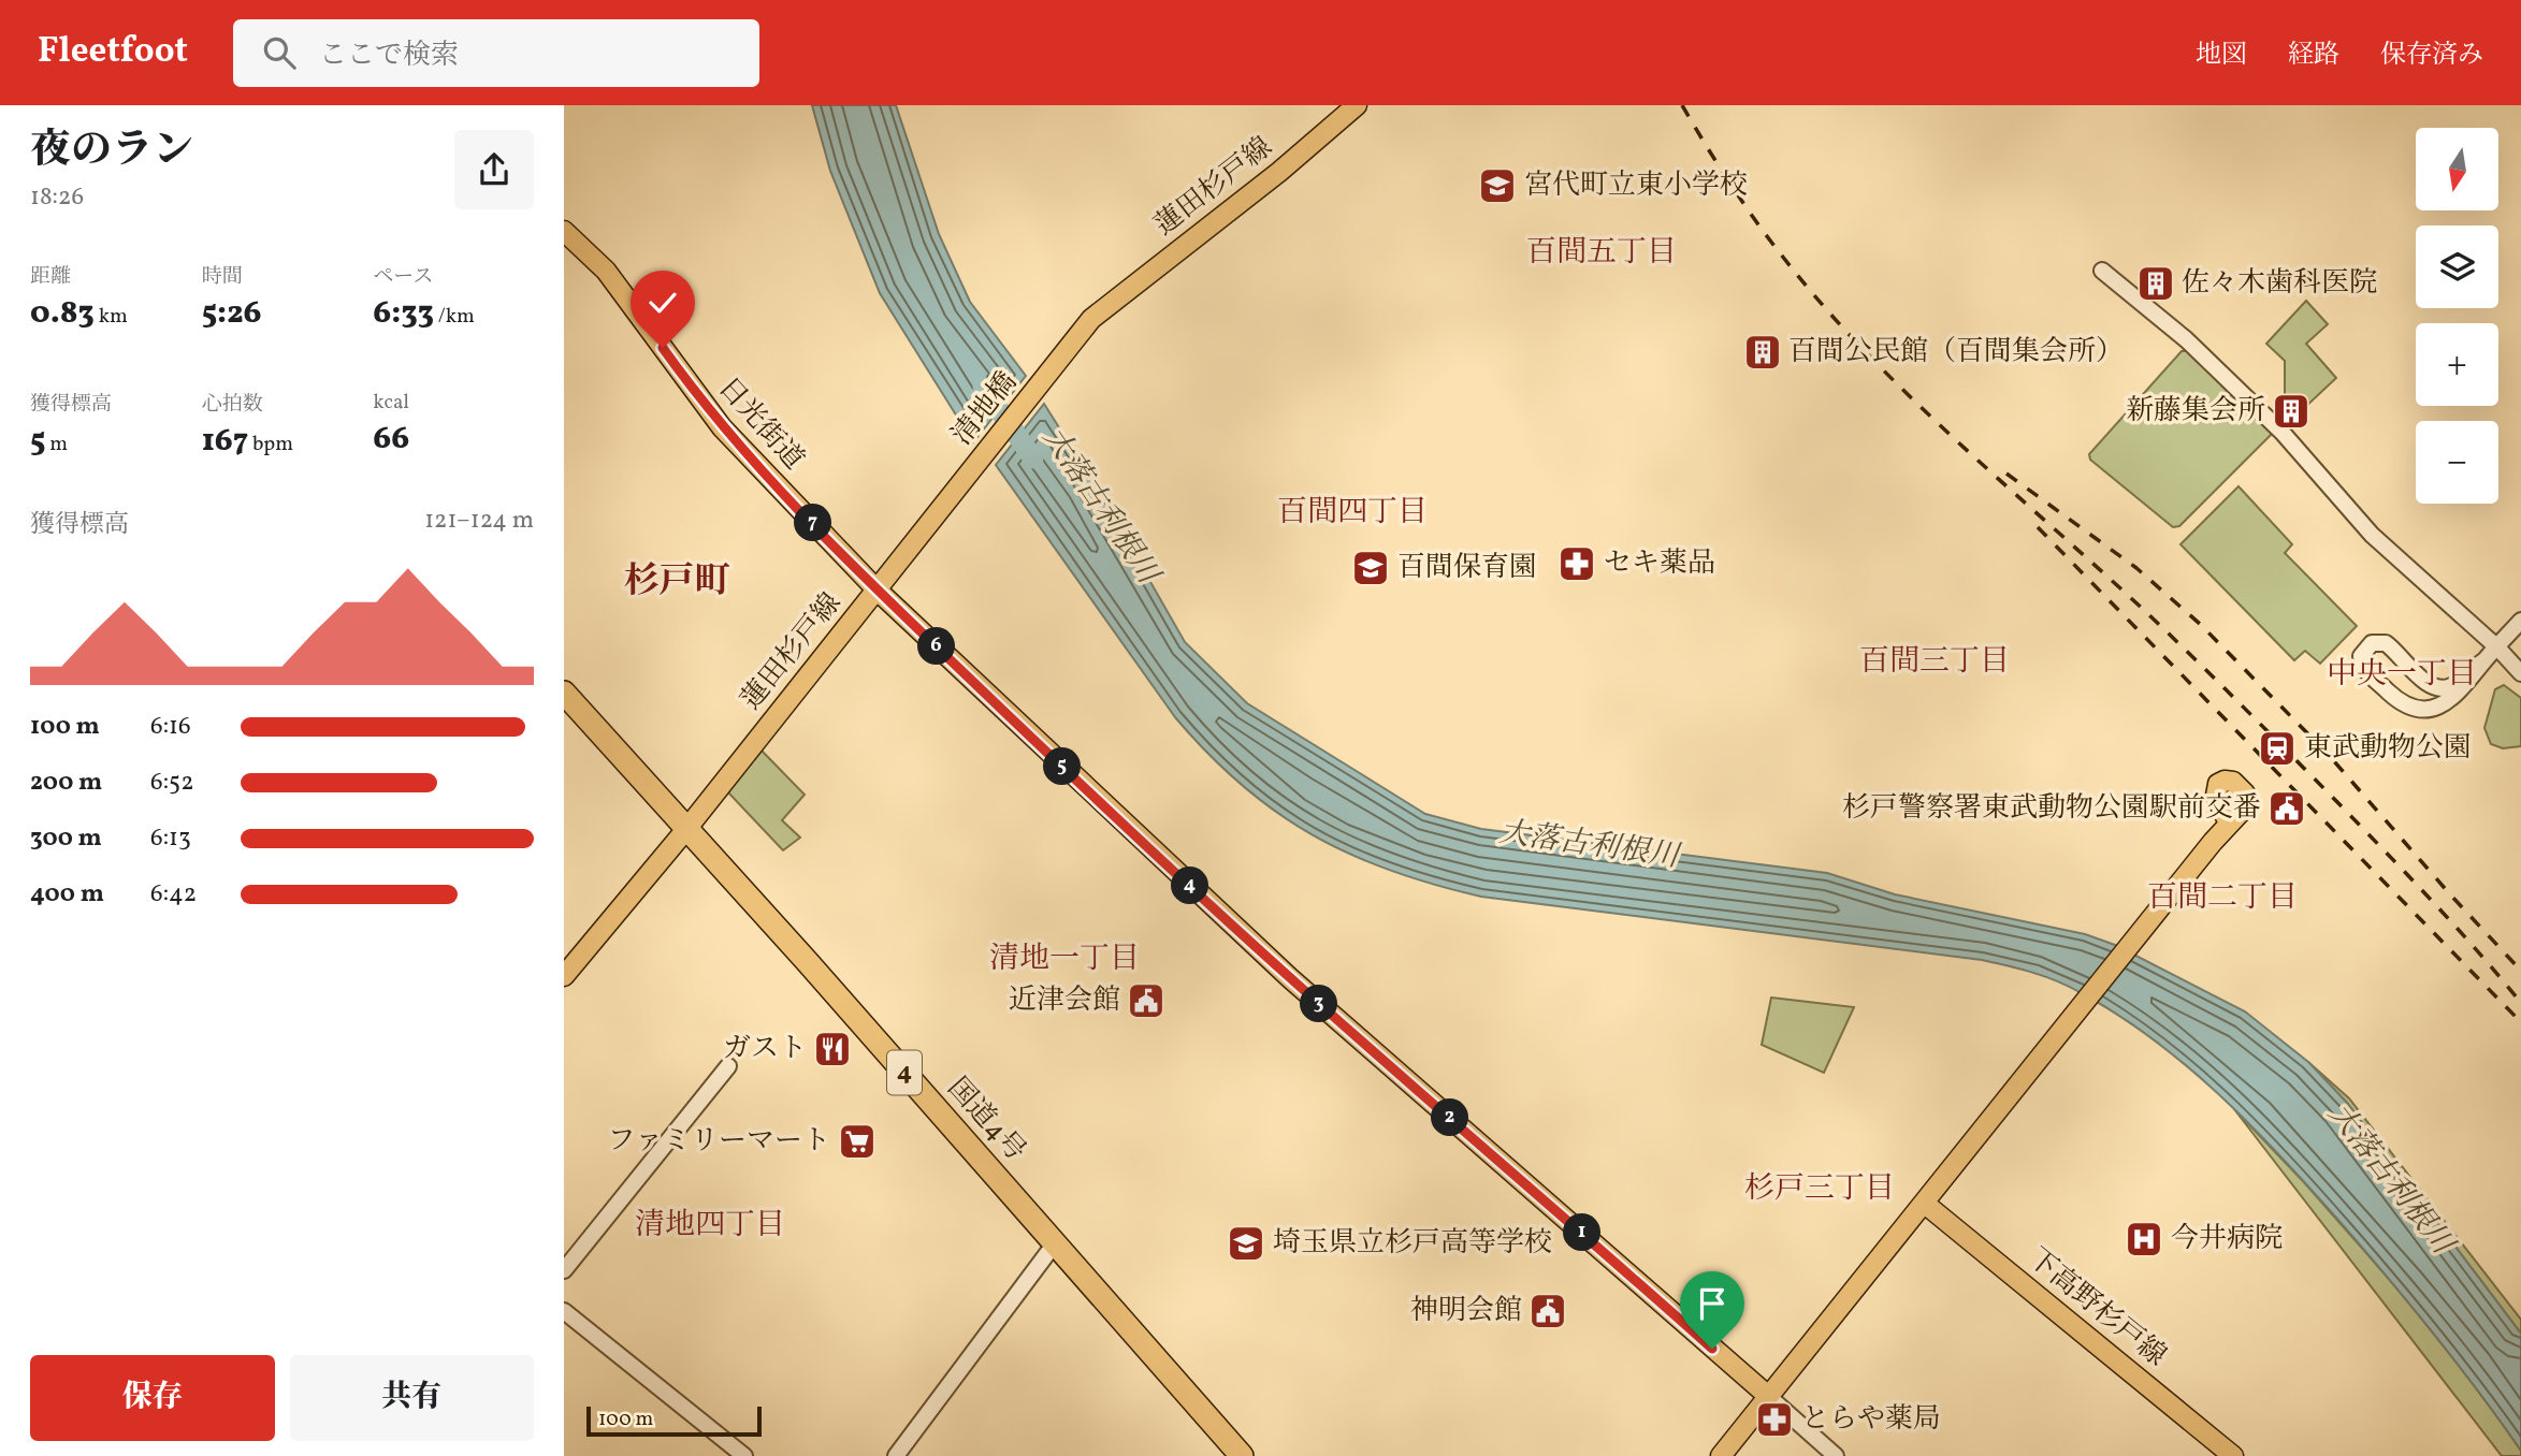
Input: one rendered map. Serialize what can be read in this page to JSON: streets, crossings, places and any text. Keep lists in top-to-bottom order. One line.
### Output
{"streets":{"highway":["4","国道4号"],"main road":["蓮田杉戸線","清地橋","日光街道","下高野杉戸線"]},"crossings":[["蓮田杉戸線","清地橋"],["蓮田杉戸線","日光街道"],["蓮田杉戸線","国道4号"]],"districts":["百間五丁目","百間四丁目","杉戸町","百間三丁目","中央一丁目","百間二丁目","清地一丁目","杉戸三丁目","清地四丁目"],"water":["大落古利根川"],"places":{"school or university":["宮代町立東小学校","百間保育園","埼玉県立杉戸高等学校"],"building":["佐々木歯科医院","百間公民館（百間集会所）","新藤集会所"],"pharmacy":["セキ薬品","とらや薬局"],"station":["東武動物公園"],"public building":["杉戸警察署東武動物公園駅前交番","近津会館","神明会館"],"restaurant":["ガスト"],"supermarket":["ファミリーマート"],"hospital":["今井病院"]},"scale_bar":"100 m","north":"bottom","page":{"header":"Fleetfoot","search":"ここで検索","nav":["地図","経路","保存済み"],"heading":["夜のラン","18:26"],"map_buttons":["+","−"],"stats":[["距離","0.83 km"],["時間","5:26"],["ペース","6:33 /km"],["獲得標高","5 m"],["心拍数","167 bpm"],["kcal","66"]],"chart":["獲得標高","121–124 m"],"pins":["7","6","5","4","3","2","1"],"list":[{"name":"100 m","note":"6:16"},{"name":"200 m","note":"6:52"},{"name":"300 m","note":"6:13"},{"name":"400 m","note":"6:42"}],"buttons":["保存","共有"],"scale":"100 m"}}
